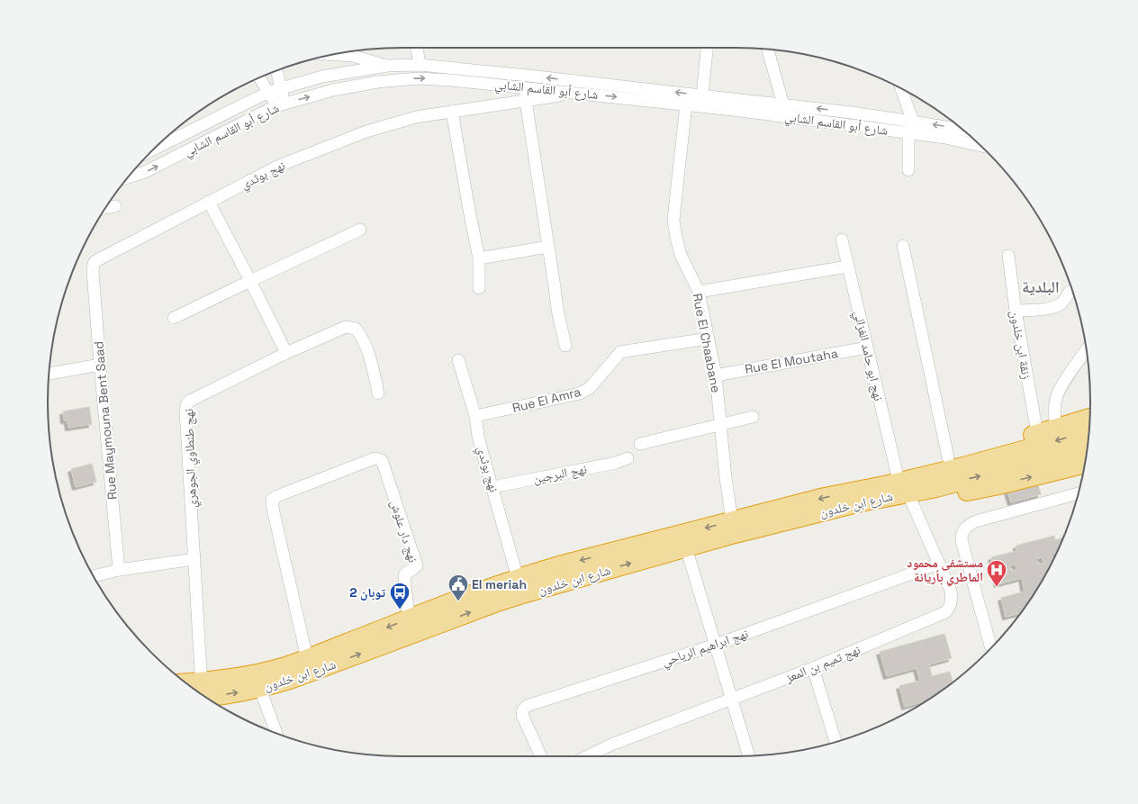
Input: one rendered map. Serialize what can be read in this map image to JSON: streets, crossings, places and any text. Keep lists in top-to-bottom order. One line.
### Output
{"streets":{"highway":["شارع ابن خلدون"],"street":["شارع أبو القاسم الشابي","نهج بوثدي","Rue El Chaabane","زنقة ابن خلدون","نهج ابو حامد الغزالي","Rue El Moutaha","Rue El Amra","Rue Maymouna Bent Saad","نهج طنطاوي الجوهري","نهج البرجين","نهج دار علوش","نهج ابراهيم الرياحي","نهج تميم بن المعز"]},"crossings":[["شارع أبو القاسم الشابي","نهج بوثدي"],["شارع أبو القاسم الشابي","Rue El Chaabane"],["نهج بوثدي","Rue El Amra"],["نهج بوثدي","Rue Maymouna Bent Saad"],["نهج بوثدي","نهج البرجين"],["نهج بوثدي","شارع ابن خلدون"],["Rue El Chaabane","Rue El Moutaha"],["Rue El Chaabane","Rue El Amra"],["Rue El Chaabane","شارع ابن خلدون"],["نهج ابو حامد الغزالي","Rue El Moutaha"],["نهج طنطاوي الجوهري","شارع ابن خلدون"],["شارع ابن خلدون","نهج دار علوش"],["شارع ابن خلدون","نهج تميم بن المعز"],["نهج ابراهيم الرياحي","نهج تميم بن المعز"]],"districts":["البلدية"],"places":{"hospital":["مستشفى محمود الماطري بأريانة"],"public building":["El meriah"],"bus stop":["توبان 2"]}}
